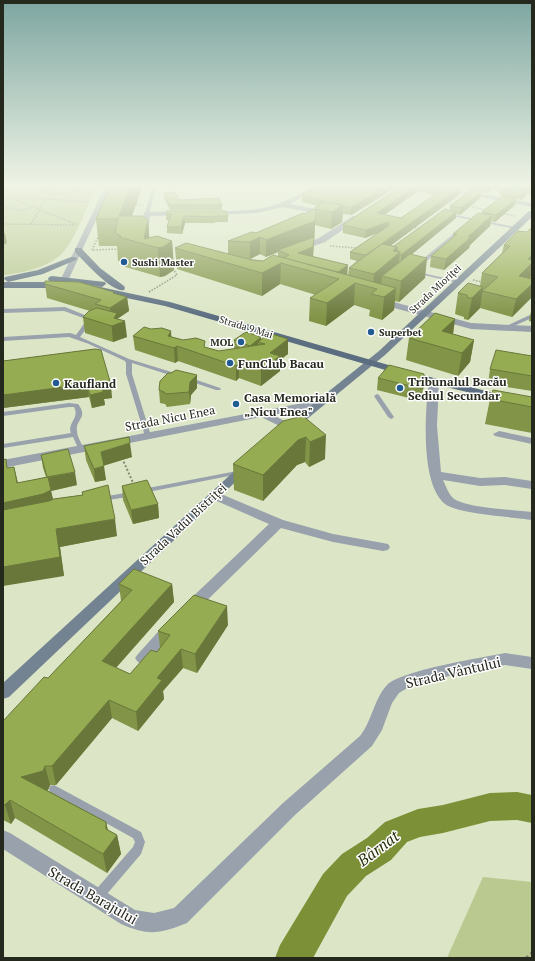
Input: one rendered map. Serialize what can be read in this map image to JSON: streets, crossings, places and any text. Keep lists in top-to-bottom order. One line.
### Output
{"streets":{"main road":["Strada Mioriței","Strada 9 Mai","Strada Vadul Bistriței"],"street":["Strada Nicu Enea","Strada Vântului","Strada Barajului"]},"crossings":[["Strada Mioriței","Strada 9 Mai"],["Strada Vântului","Strada Barajului"]],"water":["Bârnat"],"places":["Sushi Master","Superbet","MOL","FunClub Bacau","Kaufland","Tribunalul Bacău Sediul Secundar","Casa Memorială „Nicu Enea\""]}
